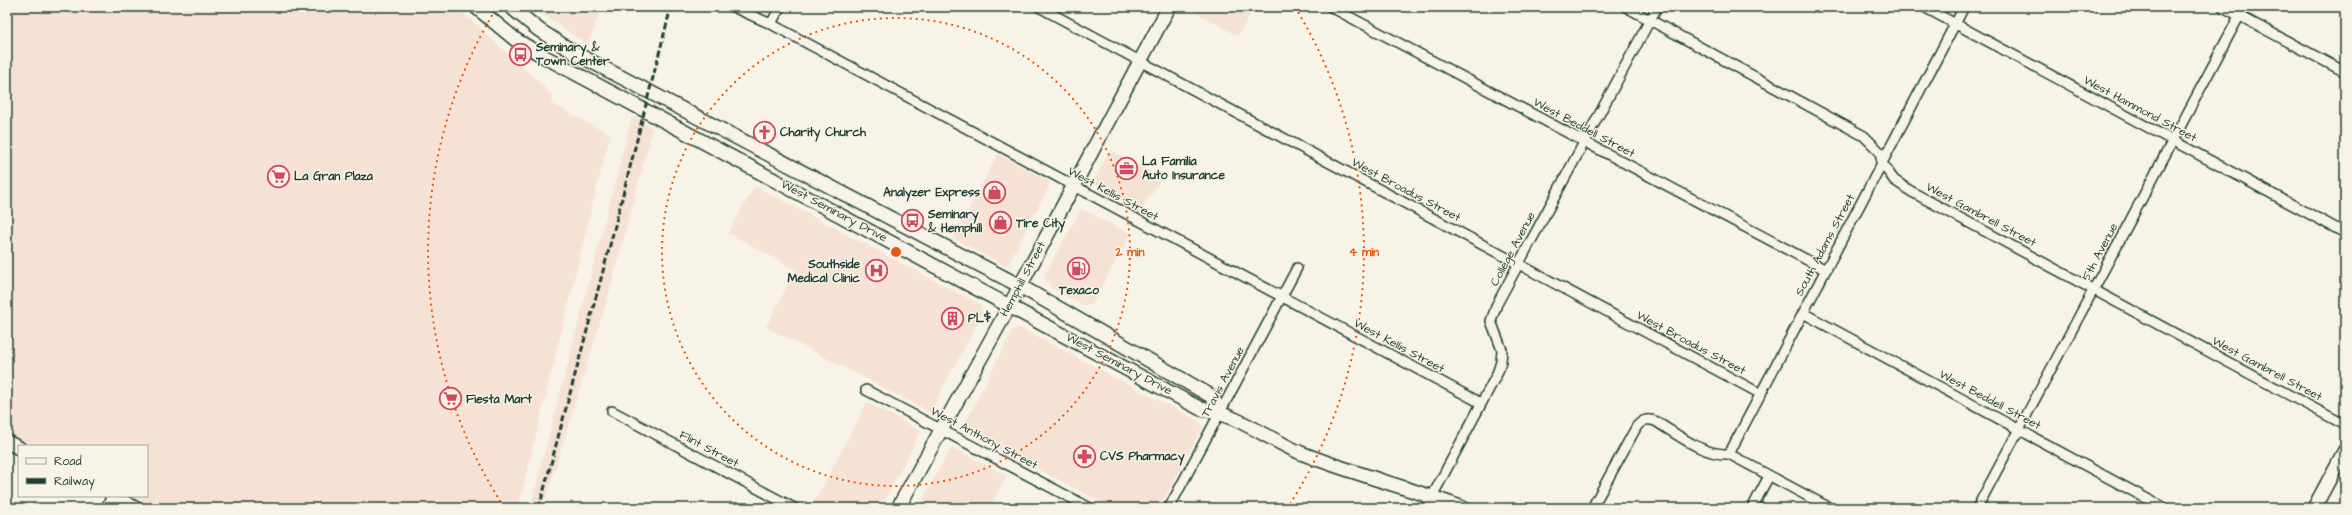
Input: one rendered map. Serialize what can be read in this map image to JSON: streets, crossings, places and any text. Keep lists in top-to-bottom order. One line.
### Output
{"streets":{"main road":["West Seminary Drive","Hemphill Street"],"street":["West Hammond Street","West Beddell Street","West Broadus Street","West Kellis Street","West Gambrell Street","South Adams Street","College Avenue","5th Avenue","Travis Avenue","West Anthony Street","Flint Street"]},"crossings":[["West Hammond Street","South Adams Street"],["West Hammond Street","5th Avenue"],["West Beddell Street","South Adams Street"],["West Beddell Street","College Avenue"],["West Beddell Street","5th Avenue"],["West Broadus Street","South Adams Street"],["West Broadus Street","College Avenue"],["West Broadus Street","Hemphill Street"],["West Kellis Street","College Avenue"],["West Kellis Street","Hemphill Street"],["West Kellis Street","Travis Avenue"],["West Seminary Drive","College Avenue"],["West Seminary Drive","Hemphill Street"],["West Seminary Drive","Travis Avenue"],["West Gambrell Street","South Adams Street"],["West Gambrell Street","College Avenue"],["West Gambrell Street","5th Avenue"],["Hemphill Street","West Anthony Street"]],"places":{"bus stop":["Seminary & Town Center","Seminary & Hemphill"],"church":["Charity Church"],"office":["La Familia Auto Insurance"],"supermarket":["La Gran Plaza","Fiesta Mart"],"shop":["Analyzer Express","Tire City"],"fuel station":["Texaco"],"hospital":["Southside Medical Clinic"],"building":["PL$"],"pharmacy":["CVS Pharmacy"]},"legend":["Road","Railway"],"rings":["2 min","4 min"]}
